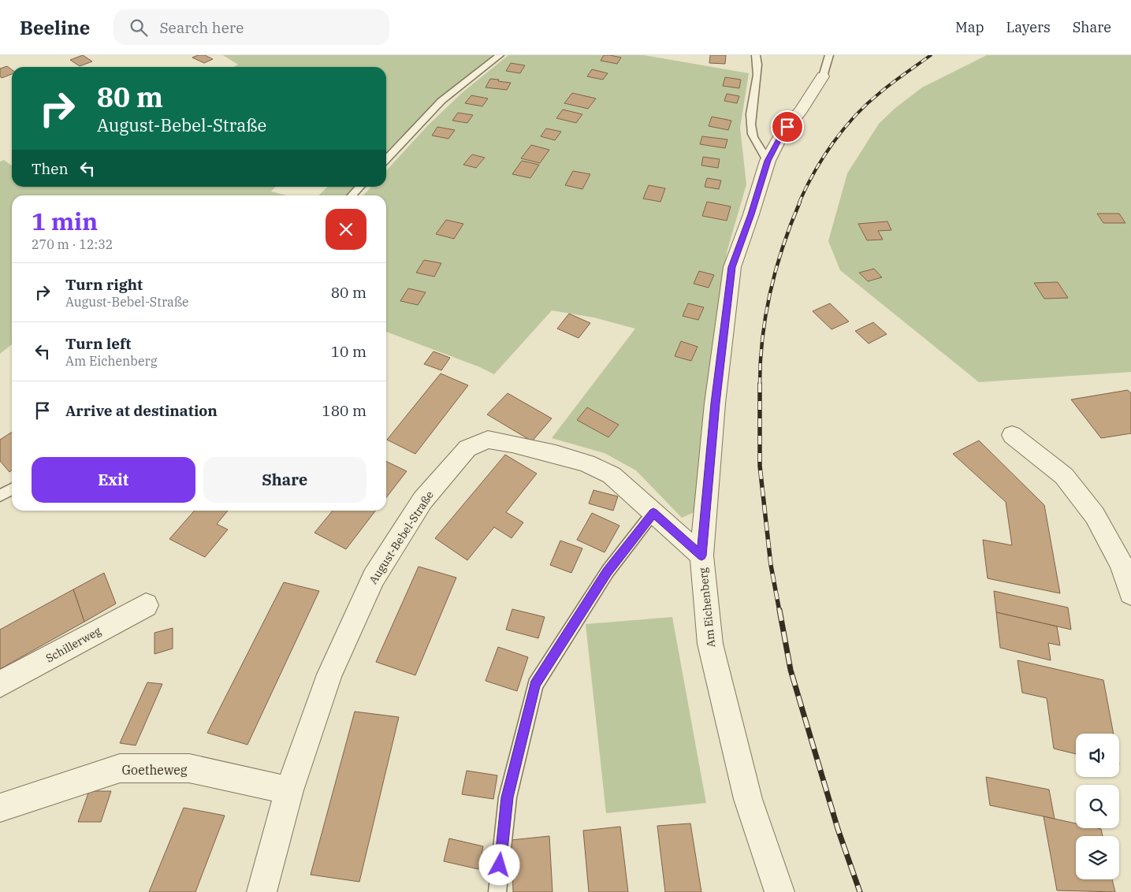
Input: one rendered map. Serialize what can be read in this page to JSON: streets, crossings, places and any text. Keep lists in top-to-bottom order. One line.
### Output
{"streets":{"street":["August-Bebel-Straße","Am Eichenberg","Schillerweg","Goetheweg"]},"crossings":[["August-Bebel-Straße","Am Eichenberg"],["August-Bebel-Straße","Goetheweg"]],"page":{"header":"Beeline","search":"Search here","nav":["Map","Layers","Share"],"turn":["80 m","August-Bebel-Straße"],"then":"Then","heading":["1 min","270 m · 12:32"],"list":[{"name":"Turn right","note":"August-Bebel-Straße","value":"80 m"},{"name":"Turn left","note":"Am Eichenberg","value":"10 m"},{"name":"Arrive at destination","value":"180 m"}],"buttons":["Exit","Share"]}}
